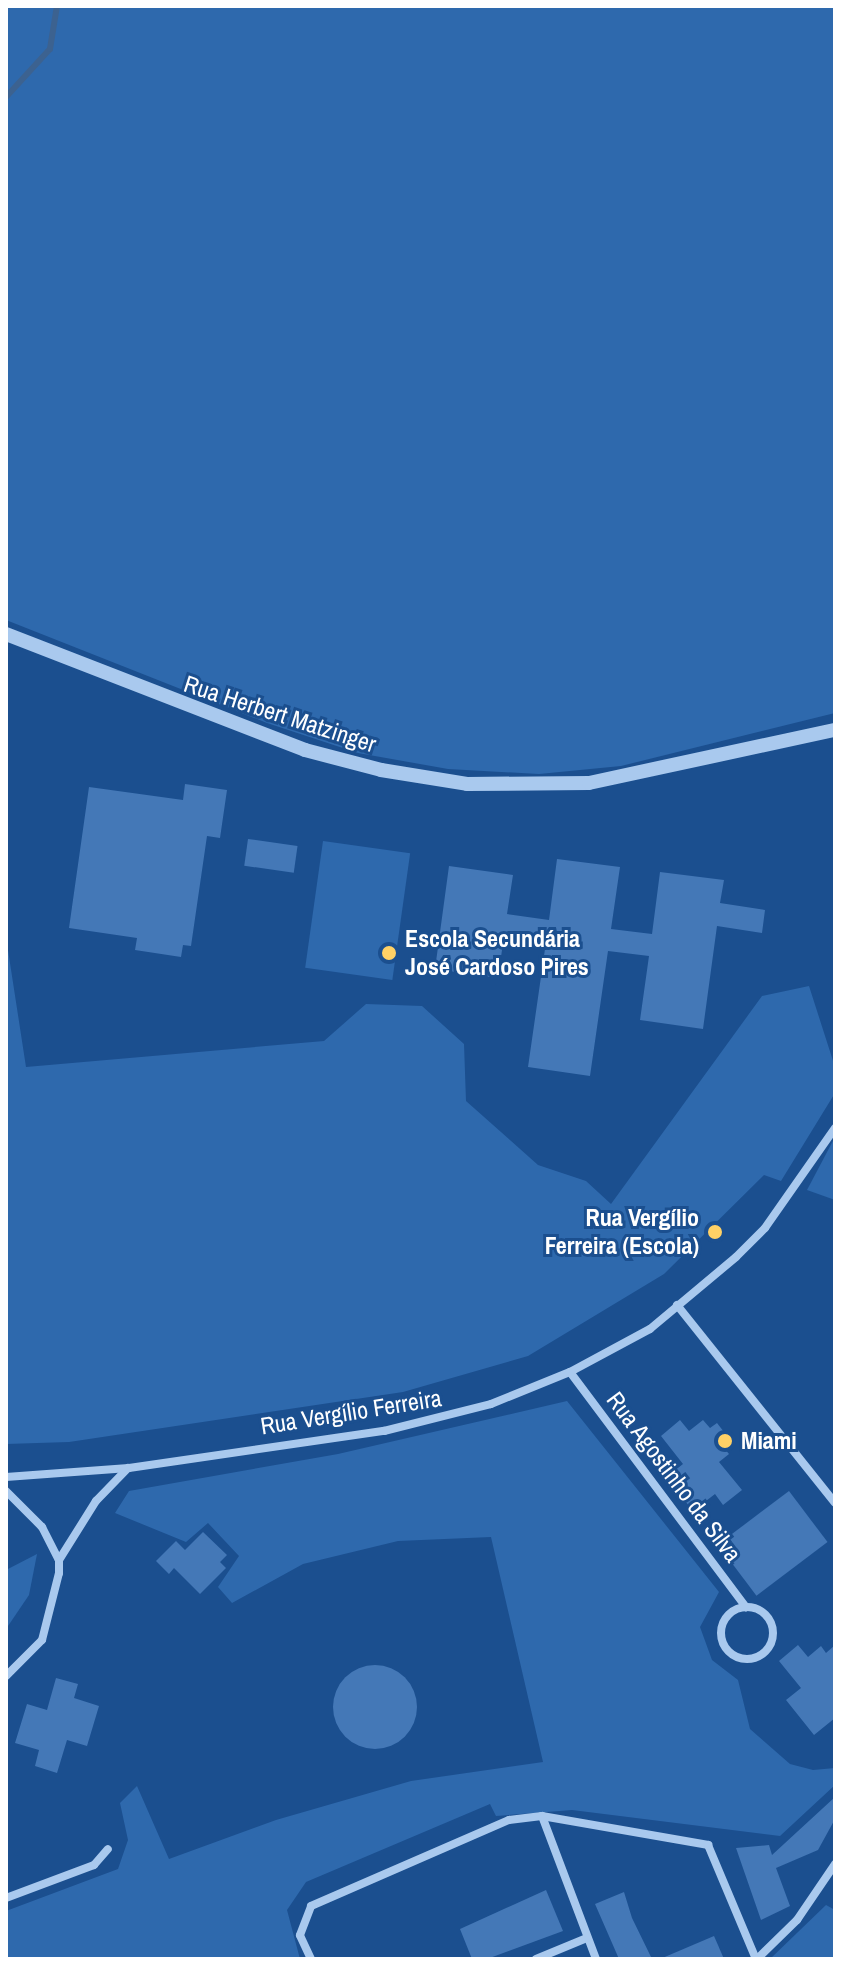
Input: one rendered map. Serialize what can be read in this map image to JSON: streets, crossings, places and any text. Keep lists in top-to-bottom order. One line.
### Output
{"streets":{"street":["Rua Herbert Matzinger","Rua Vergílio Ferreira","Rua Agostinho da Silva"]},"crossings":[["Rua Vergílio Ferreira","Rua Agostinho da Silva"]],"places":["Escola Secundária José Cardoso Pires","Rua Vergílio Ferreira (Escola)","Miami"]}
